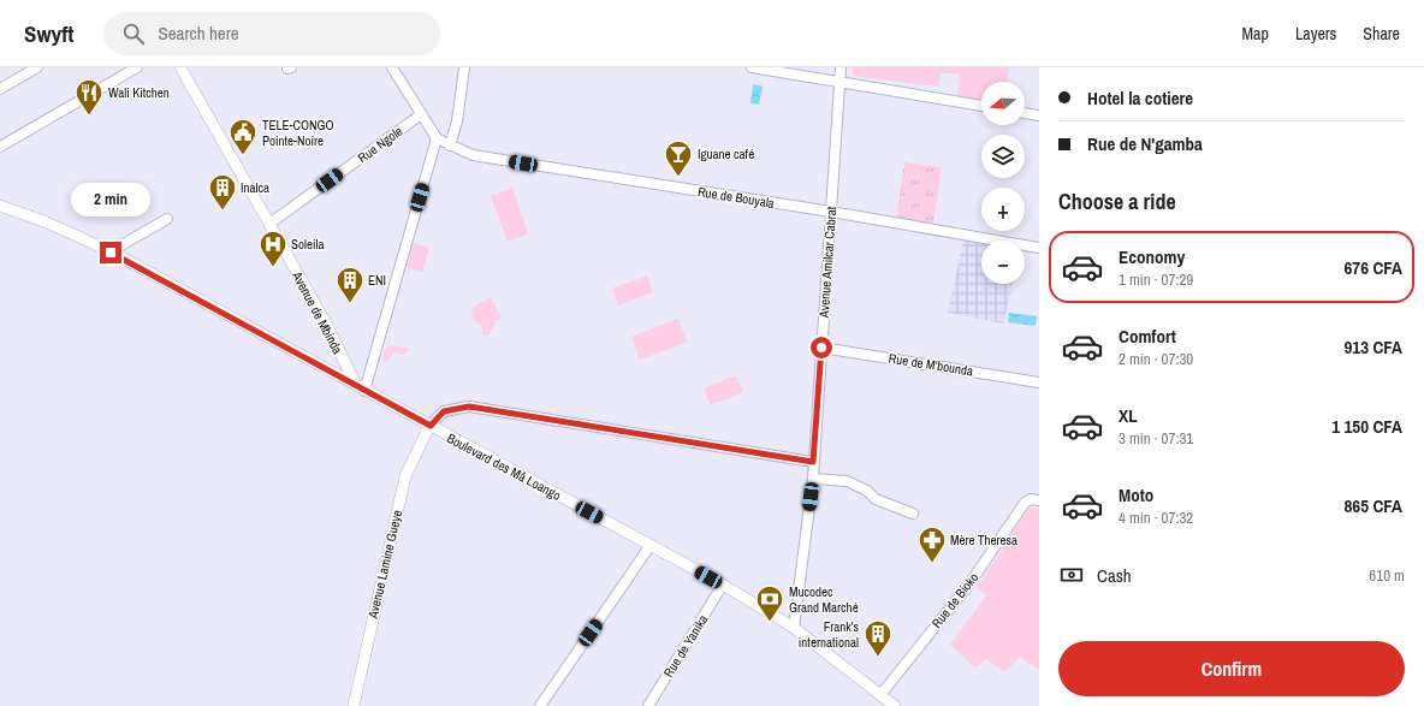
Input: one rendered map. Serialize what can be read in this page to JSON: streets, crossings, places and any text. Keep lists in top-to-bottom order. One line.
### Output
{"streets":{"street":["Rue Ngole","Rue de Bouyala","Avenue Amilcar Cabrat","Avenue de Mbinda","Rue de M'bounda","Boulevard des Mâ Loango","Avenue Lamine Gueye","Rue de Bioko","Rue de Yanika"]},"crossings":[["Rue Ngole","Avenue de Mbinda"],["Rue de Bouyala","Avenue Amilcar Cabrat"],["Avenue Amilcar Cabrat","Rue de M'bounda"],["Avenue Amilcar Cabrat","Boulevard des Mâ Loango"],["Avenue de Mbinda","Boulevard des Mâ Loango"],["Boulevard des Mâ Loango","Avenue Lamine Gueye"],["Boulevard des Mâ Loango","Rue de Bioko"],["Boulevard des Mâ Loango","Rue de Yanika"]],"places":{"restaurant":["Wali Kitchen"],"public building":["TELE-CONGO Pointe-Noire"],"bar":["Iguane café"],"building":["Inalca","ENI","Frank's international"],"hospital":["Soleila"],"pharmacy":["Mère Theresa"],"bank":["Mucodec Grand Marché"]},"north":"left","page":{"header":"Swyft","search":"Search here","nav":["Map","Layers","Share"],"banner":["Hotel la cotiere","Rue de N'gamba"],"map_buttons":["+","−"],"heading":"Choose a ride","bubble":"2 min","list":[{"name":"Economy","note":"1 min · 07:29","value":"676 CFA"},{"name":"Comfort","note":"2 min · 07:30","value":"913 CFA"},{"name":"XL","note":"3 min · 07:31","value":"1 150 CFA"},{"name":"Moto","note":"4 min · 07:32","value":"865 CFA"}],"pay":["Cash","610 m"],"buttons":"Confirm"}}
